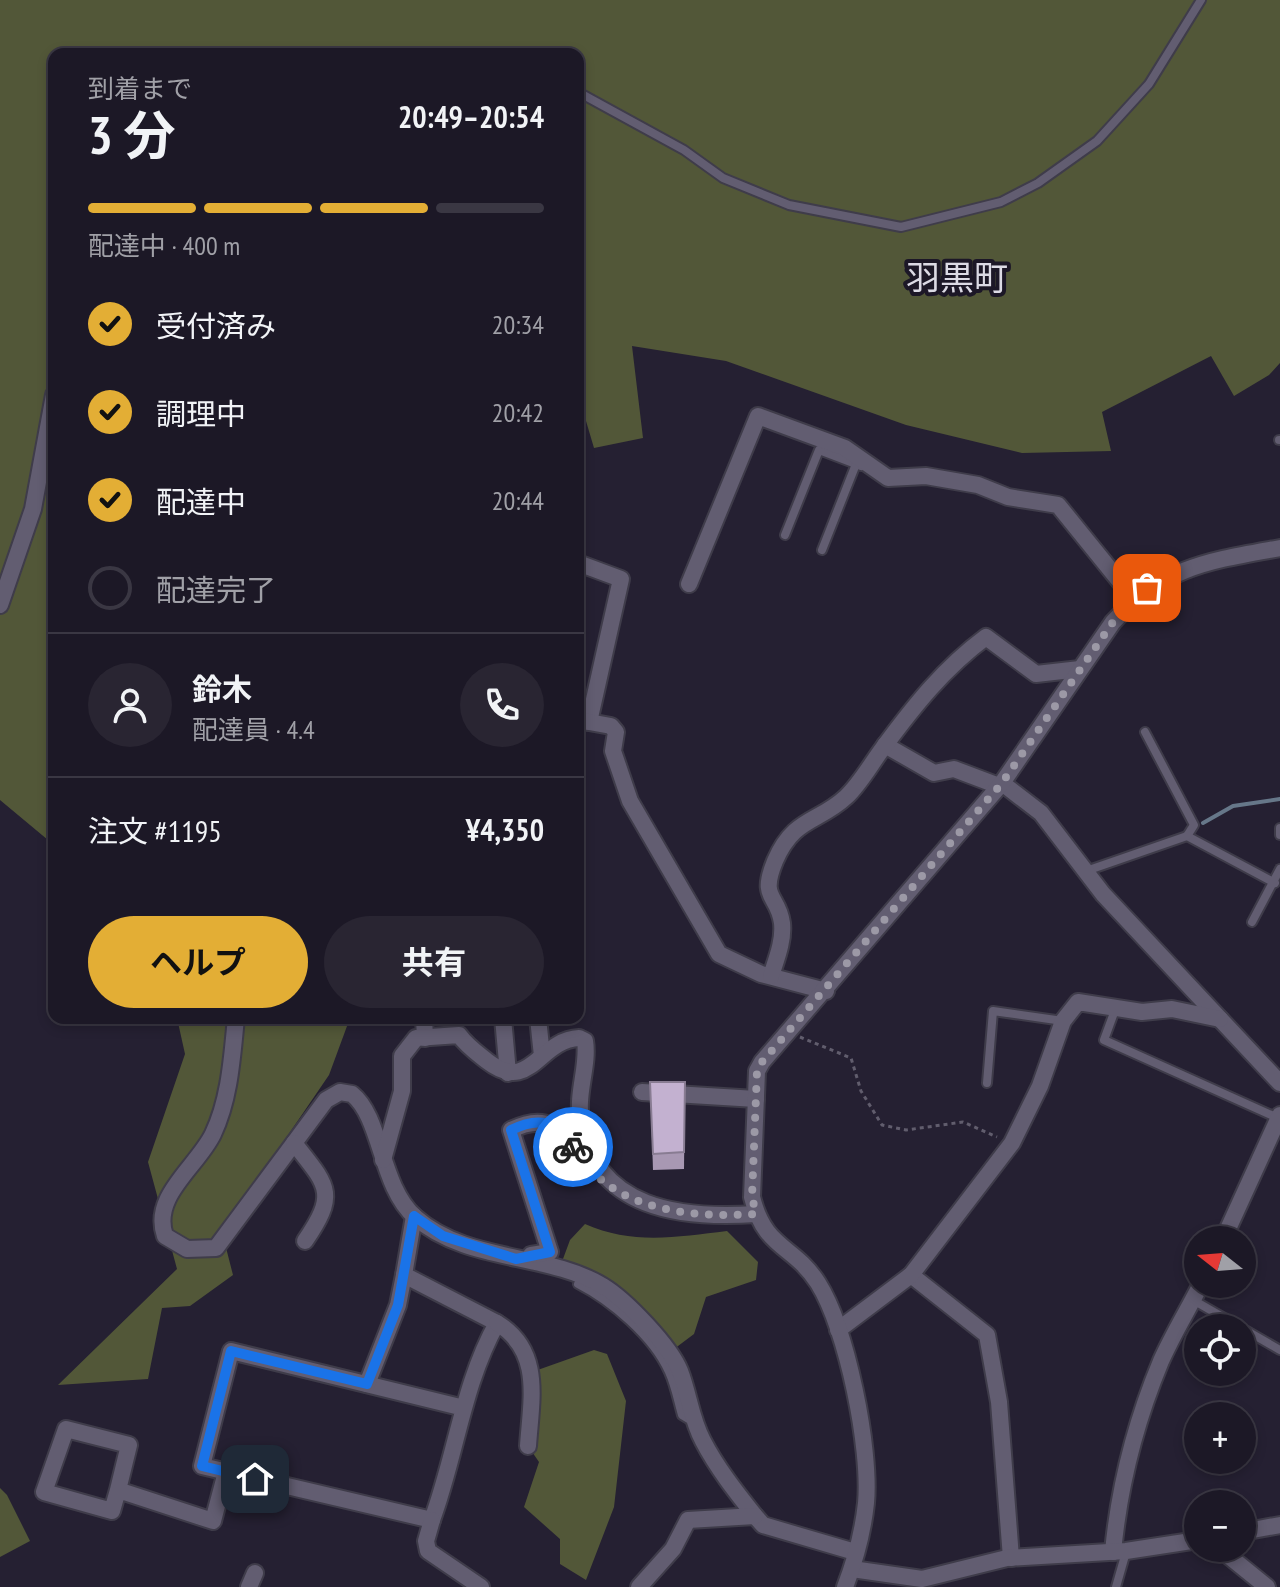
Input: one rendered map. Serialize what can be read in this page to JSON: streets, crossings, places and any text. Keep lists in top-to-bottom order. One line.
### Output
{"districts":["羽黒町"],"north":"left","page":{"heading":["3 分","到着まで","20:49–20:54"],"panel":["鈴木","配達員 · 4.4","注文 #1195","¥4,350"],"bar":"配達中 · 400 m","list":[["受付済み","20:34"],["調理中","20:42"],["配達中","20:44"],"配達完了"],"buttons":["ヘルプ","共有"],"map_buttons":["+","−"]}}
